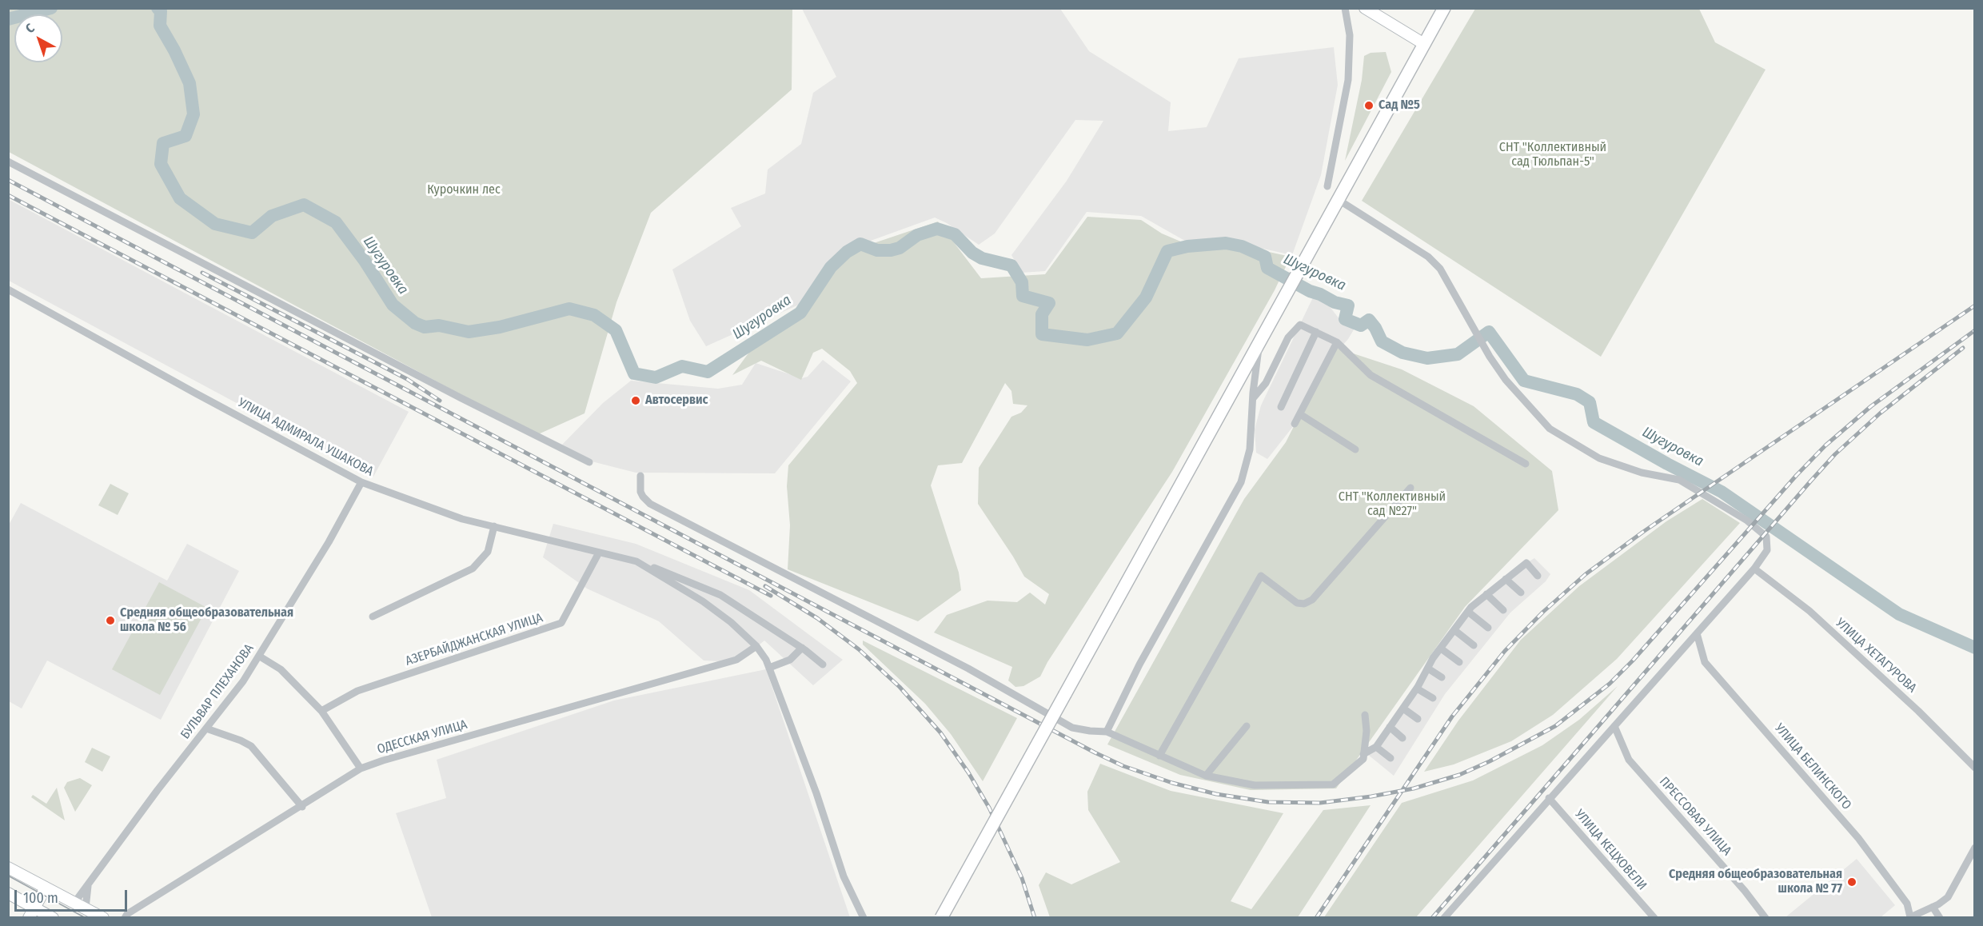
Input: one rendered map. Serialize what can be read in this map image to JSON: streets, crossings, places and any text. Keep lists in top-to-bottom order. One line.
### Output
{"streets":{"street":["УЛИЦА АДМИРАЛА УШАКОВА","АЗЕРБАЙДЖАНСКАЯ УЛИЦА","УЛИЦА ХЕТАГУРОВА","БУЛЬВАР ПЛЕХАНОВА","ОДЕССКАЯ УЛИЦА","УЛИЦА БЕЛИНСКОГО","ПРЕССОВАЯ УЛИЦА","УЛИЦА КЕЦХОВЕЛИ"]},"crossings":[["УЛИЦА АДМИРАЛА УШАКОВА","АЗЕРБАЙДЖАНСКАЯ УЛИЦА"],["УЛИЦА АДМИРАЛА УШАКОВА","БУЛЬВАР ПЛЕХАНОВА"],["УЛИЦА АДМИРАЛА УШАКОВА","ОДЕССКАЯ УЛИЦА"]],"water":["Шугуровка"],"parks":["СНТ \"Коллективный сад Тюльпан-5\"","Курочкин лес","СНТ \"Коллективный сад №27\""],"places":["Сад №5","Автосервис","Средняя общеобразовательная школа № 56","Средняя общеобразовательная школа № 77"],"scale_bar":"100 m","north":"top left"}
